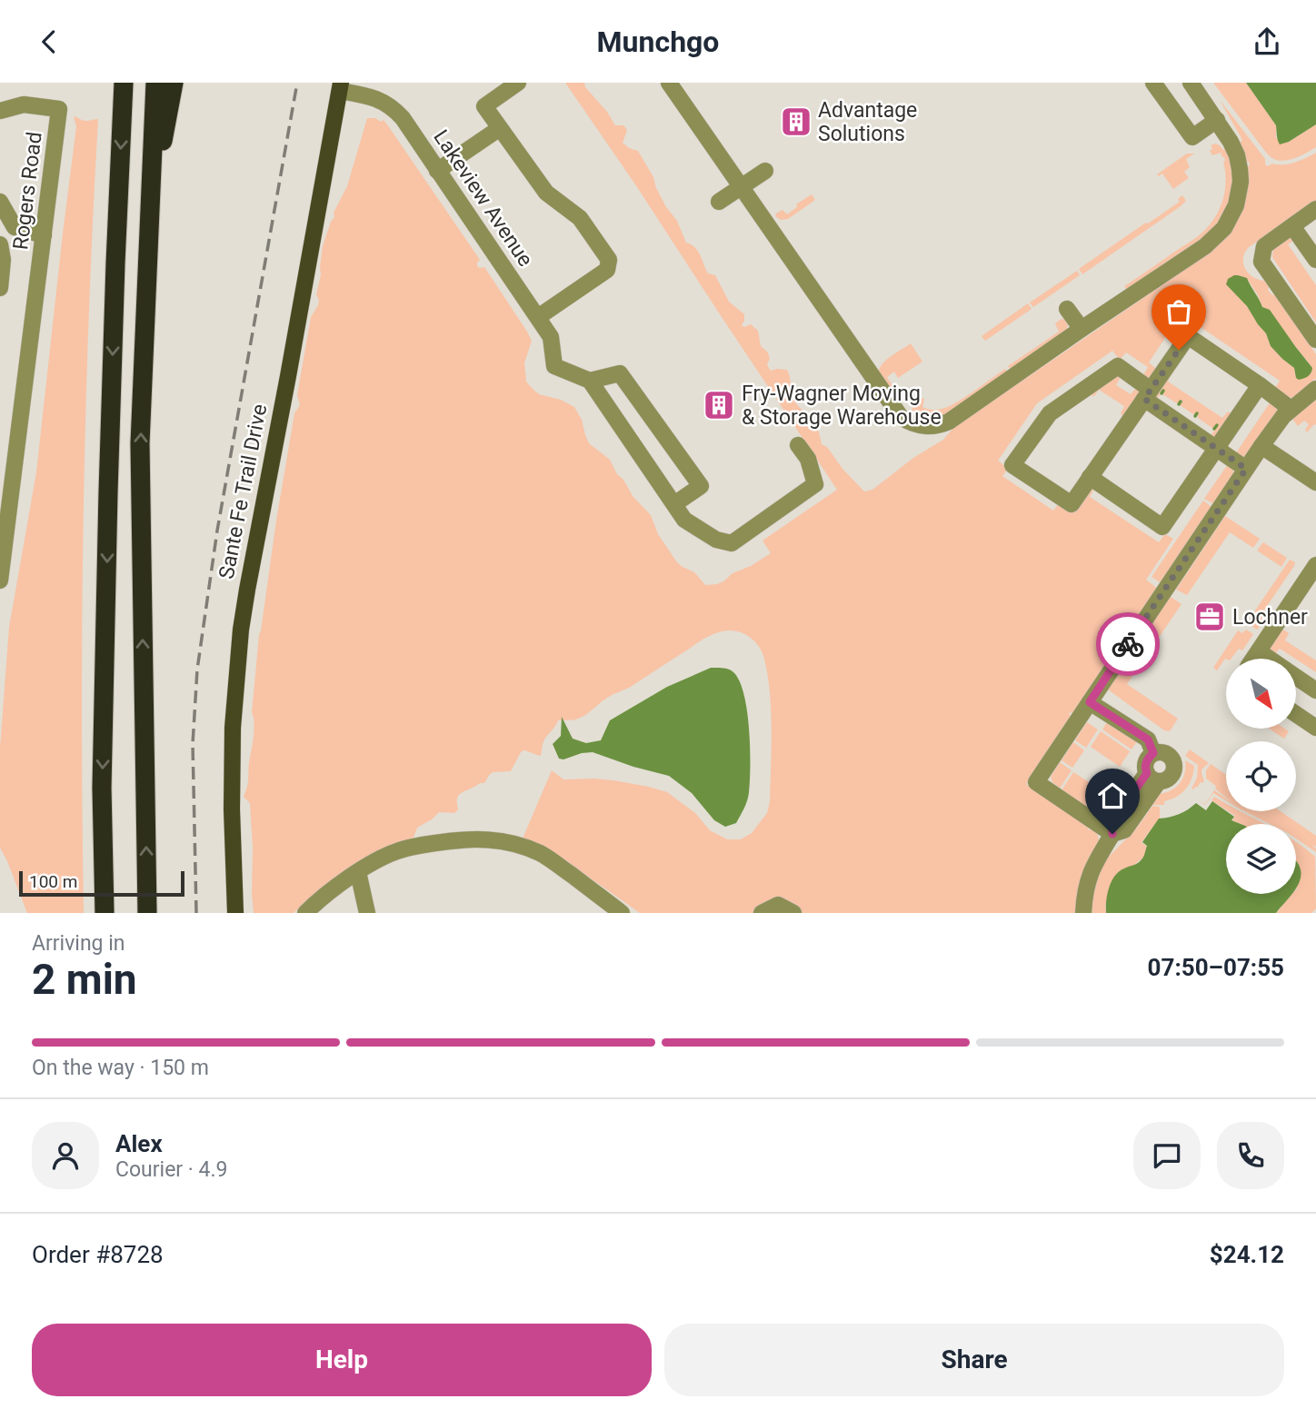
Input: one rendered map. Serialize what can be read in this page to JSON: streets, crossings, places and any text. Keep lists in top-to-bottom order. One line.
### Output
{"streets":{"main road":["Sante Fe Trail Drive"],"street":["Rogers Road","Lakeview Avenue"]},"crossings":[["Lakeview Avenue","Sante Fe Trail Drive"]],"places":{"building":["Advantage Solutions","Fry-Wagner Moving & Storage Warehouse"],"office":["Lochner"]},"scale_bar":"100 m","north":"bottom right","page":{"header":"Munchgo","scale":"100 m","heading":["2 min","Arriving in","07:50–07:55"],"panel":["Alex","Courier · 4.9","Order #8728","$24.12"],"bar":"On the way · 150 m","buttons":["Help","Share"]}}
